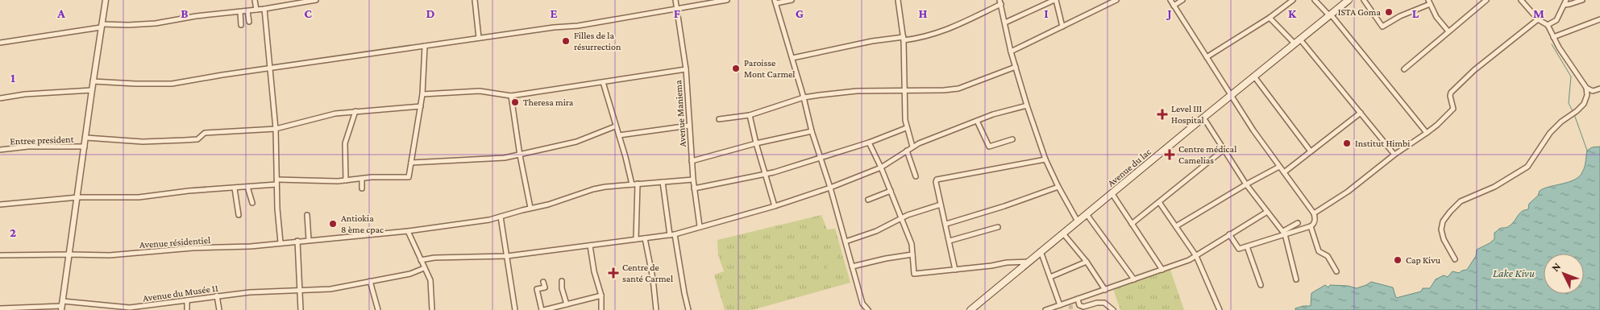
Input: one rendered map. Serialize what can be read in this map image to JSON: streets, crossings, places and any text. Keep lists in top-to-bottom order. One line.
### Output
{"streets":{"main road":["Avenue du lac"],"street":["Avenue Maniema","Entree president","Avenue résidentiel","Avenue du Musée 11"]},"crossings":[["Avenue Maniema","Avenue résidentiel"]],"water":["Lake Kivu"],"places":{"other":["ISTA Goma","Filles de la résurrection","Paroisse Mont Carmel","Theresa mira","Institut Himbi","Antiokia 8 ème cpac","Cap Kivu"],"health":["Level III Hospital","Centre médical Camelias","Centre de santé Carmel"]},"north":"top left","grid":{"columns":["A","B","C","D","E","F","G","H","I","J","K","L","M"],"rows":["1","2"]}}
